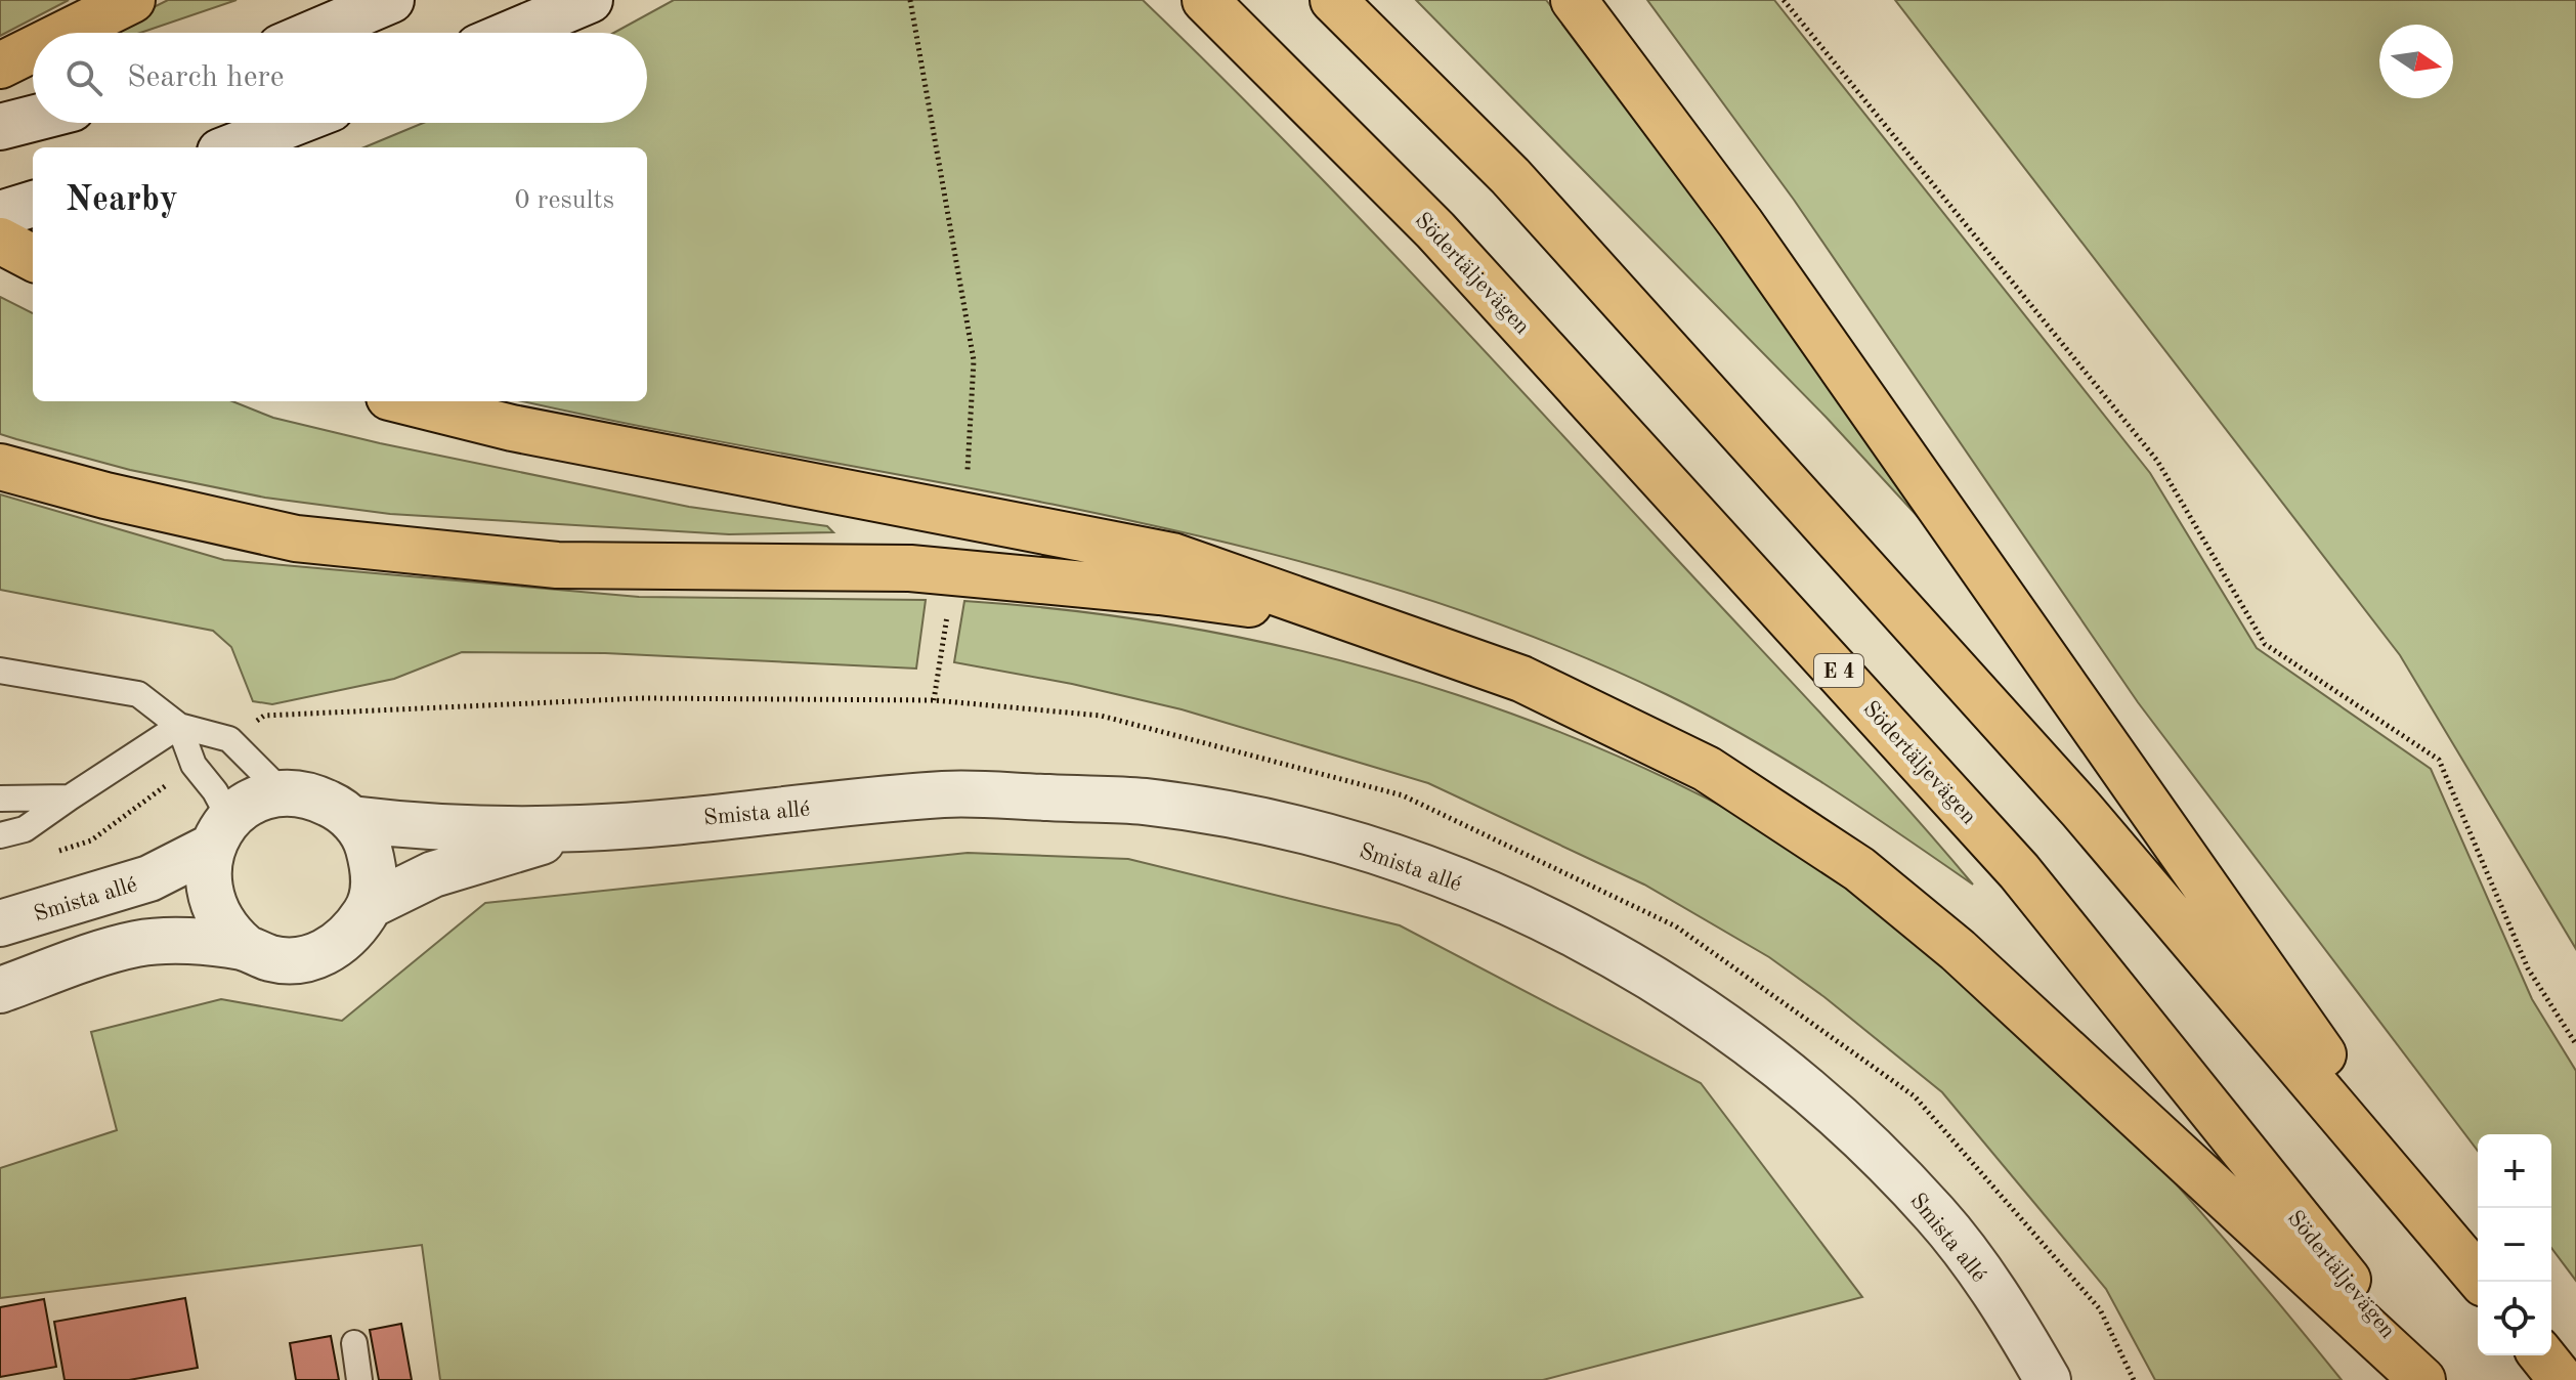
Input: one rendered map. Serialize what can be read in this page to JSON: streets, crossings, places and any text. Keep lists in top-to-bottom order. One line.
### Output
{"streets":{"highway":["Södertäljevägen","E 4"],"street":["Smista allé"]},"north":"right","page":{"search":"Search here","heading":["Nearby","0 results"],"map_buttons":["+","−"]}}
